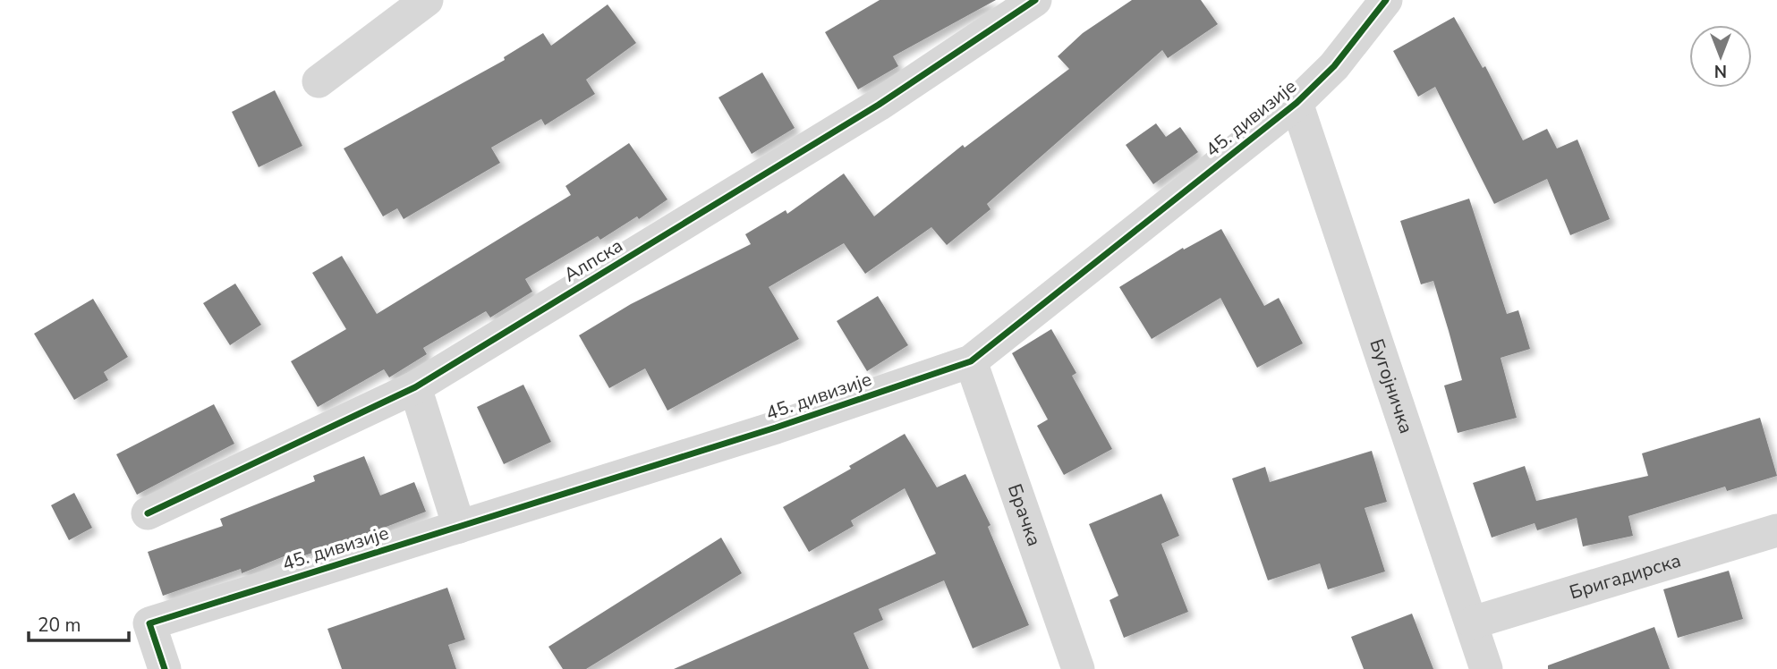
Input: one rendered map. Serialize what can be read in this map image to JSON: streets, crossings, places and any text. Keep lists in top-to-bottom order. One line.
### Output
{"streets":{"street":["45. дивизије","Алпска","Бугојничка","Брачка","Бригадирска"]},"crossings":[["45. дивизије","Бугојничка"],["45. дивизије","Брачка"],["Бугојничка","Бригадирска"]],"scale_bar":"20 m","north":"bottom"}
